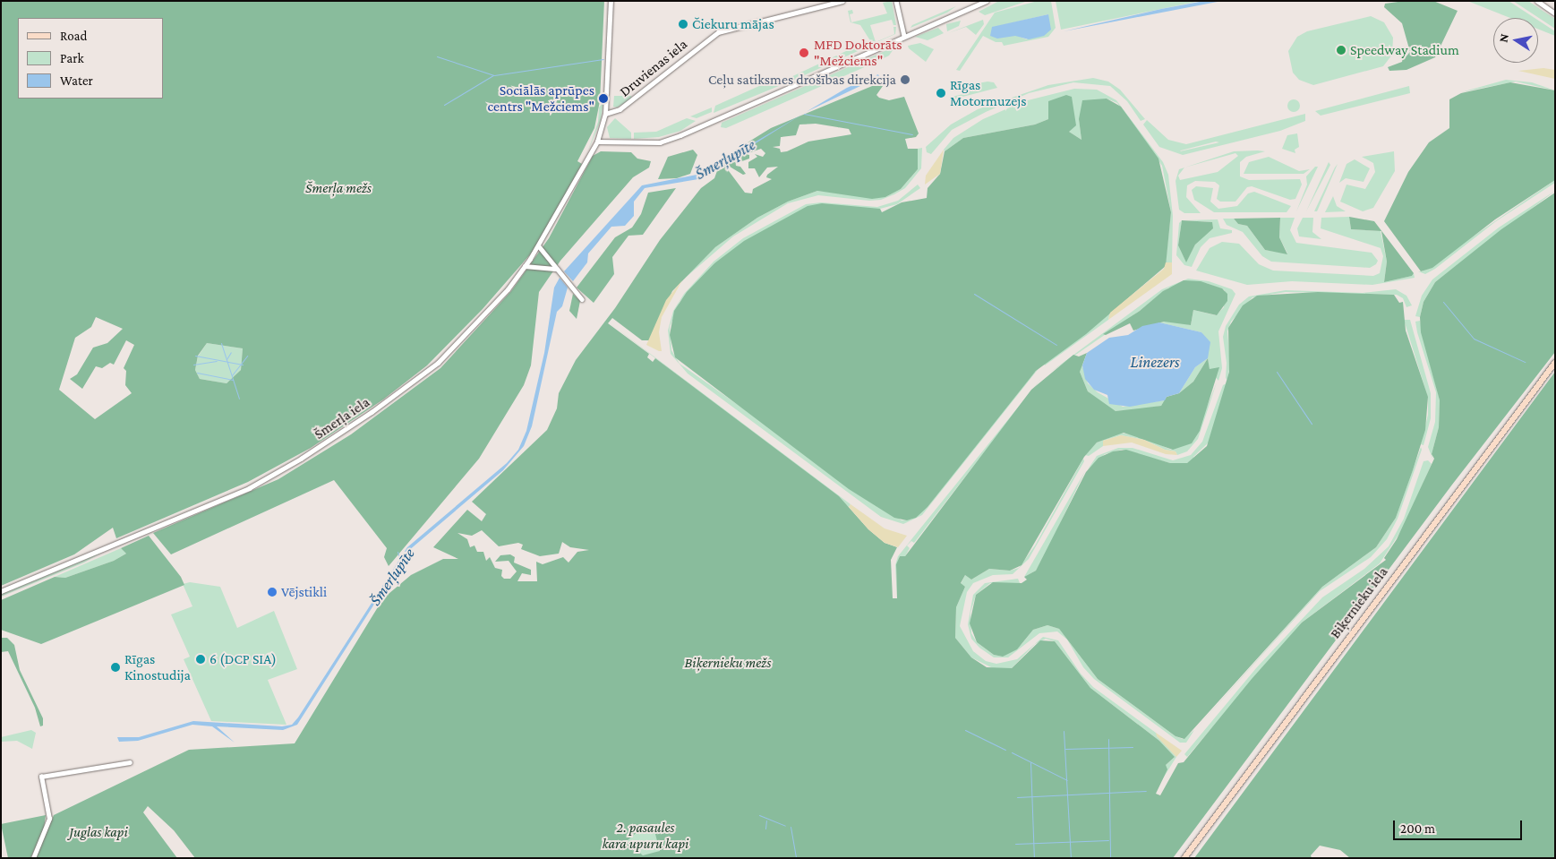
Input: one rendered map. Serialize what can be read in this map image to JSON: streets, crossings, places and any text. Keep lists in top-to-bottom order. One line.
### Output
{"streets":{"main road":["Biķernieku iela"],"street":["Druvienas iela","Šmerļa iela"]},"crossings":[["Druvienas iela","Šmerļa iela"]],"water":["Šmerļupīte","Linezers"],"parks":["Šmerļa mežs","Biķernieku mežs","2. pasaules kara upuru kapi","Juglas kapi"],"places":["Čiekuru mājas","Speedway Stadium","MFD Doktorāts \"Mežciems\"","Ceļu satiksmes drošības direkcija","Rīgas Motormuzejs","Sociālās aprūpes centrs \"Mežciems\"","Vējstikli","6 (DCP SIA)","Rīgas Kinostudija"],"legend":["Road","Park","Water"],"scale_bar":"200 m","north":"left"}
